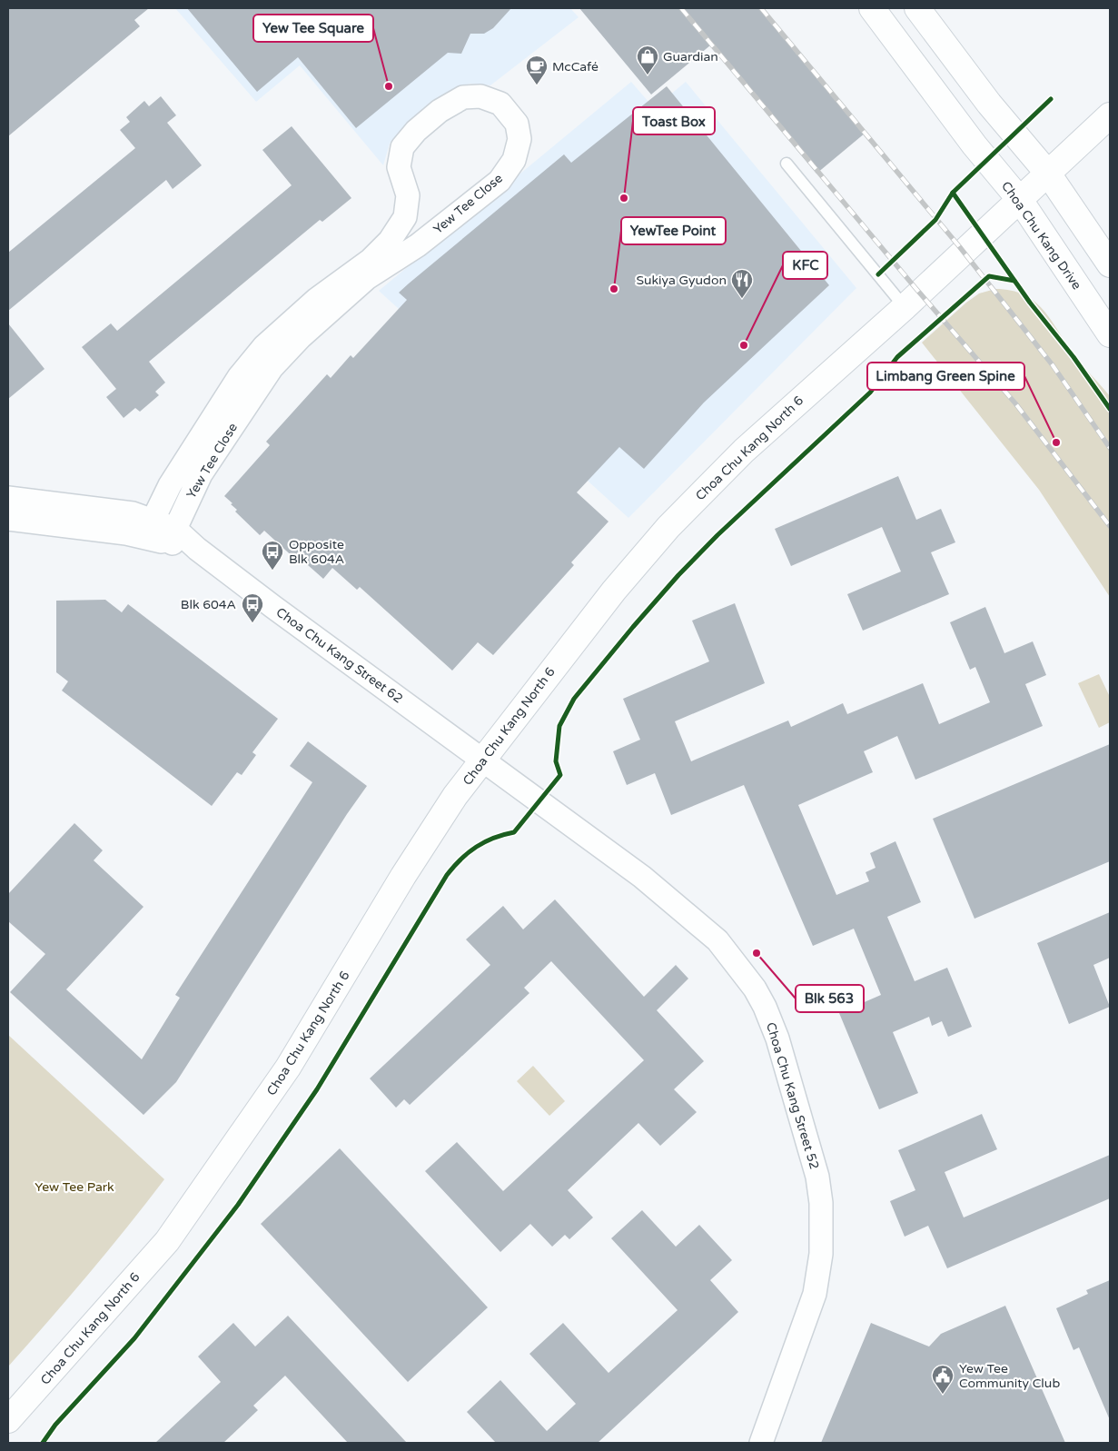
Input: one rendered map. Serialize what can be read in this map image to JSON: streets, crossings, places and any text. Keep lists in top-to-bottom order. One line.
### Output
{"streets":{"street":["Yew Tee Close","Choa Chu Kang Drive","Choa Chu Kang North 6","Choa Chu Kang Street 62","Choa Chu Kang Street 52"]},"crossings":[["Yew Tee Close","Choa Chu Kang Street 62"],["Choa Chu Kang Drive","Choa Chu Kang North 6"],["Choa Chu Kang North 6","Choa Chu Kang Street 62"],["Choa Chu Kang North 6","Choa Chu Kang Street 52"],["Choa Chu Kang Street 62","Choa Chu Kang Street 52"]],"parks":["Yew Tee Park"],"places":{"shop":["Guardian"],"cafe":["McCafé"],"other":["Yew Tee Square","Toast Box","YewTee Point","KFC","Limbang Green Spine","Blk 563"],"restaurant":["Sukiya Gyudon"],"bus stop":["Opposite Blk 604A","Blk 604A"],"public building":["Yew Tee Community Club"]}}
